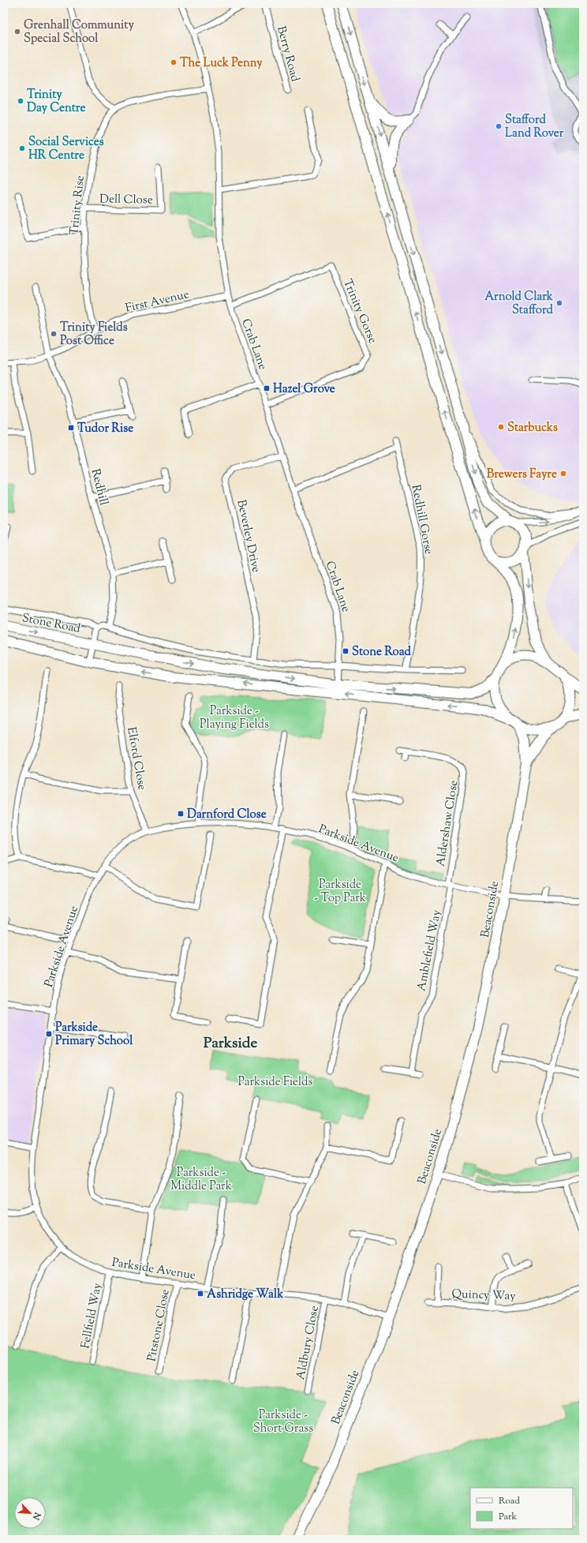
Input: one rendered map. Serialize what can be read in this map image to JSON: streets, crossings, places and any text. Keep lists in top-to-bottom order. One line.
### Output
{"streets":{"highway":["Stone Road","Beaconside"],"street":["Berry Road","Dell Close","Trinity Rise","First Avenue","Trinity Gorse","Crab Lane","Redhill","Redhill Gorse","Beverley Drive","Elford Close","Aldershaw Close","Parkside Avenue","Amblefield Way","Quincy Way","Fellfield Way","Pitstone Close","Aldbury Close"]},"crossings":[["Dell Close","Trinity Rise"],["Trinity Rise","First Avenue"],["Trinity Rise","Crab Lane"],["First Avenue","Crab Lane"],["First Avenue","Redhill"],["Trinity Gorse","Crab Lane"],["Crab Lane","Beverley Drive"],["Crab Lane","Stone Road"],["Redhill","Stone Road"],["Redhill Gorse","Stone Road"],["Beverley Drive","Stone Road"],["Stone Road","Beaconside"],["Elford Close","Parkside Avenue"],["Aldershaw Close","Parkside Avenue"],["Aldershaw Close","Amblefield Way"],["Parkside Avenue","Beaconside"],["Parkside Avenue","Amblefield Way"],["Parkside Avenue","Fellfield Way"],["Parkside Avenue","Pitstone Close"],["Parkside Avenue","Aldbury Close"]],"districts":["Parkside"],"parks":["Parkside - Playing Fields","Parkside - Top Park","Parkside Fields","Parkside - Middle Park","Parkside - Short Grass"],"places":{"other":["Grenhall Community Special School","The Luck Penny","Trinity Day Centre","Stafford Land Rover","Social Services HR Centre","Arnold Clark Stafford","Trinity Fields Post Office","Starbucks","Brewers Fayre"],"transit":["Hazel Grove","Tudor Rise","Stone Road","Darnford Close","Parkside Primary School","Ashridge Walk"]},"legend":["Road","Park"],"north":"bottom right"}
